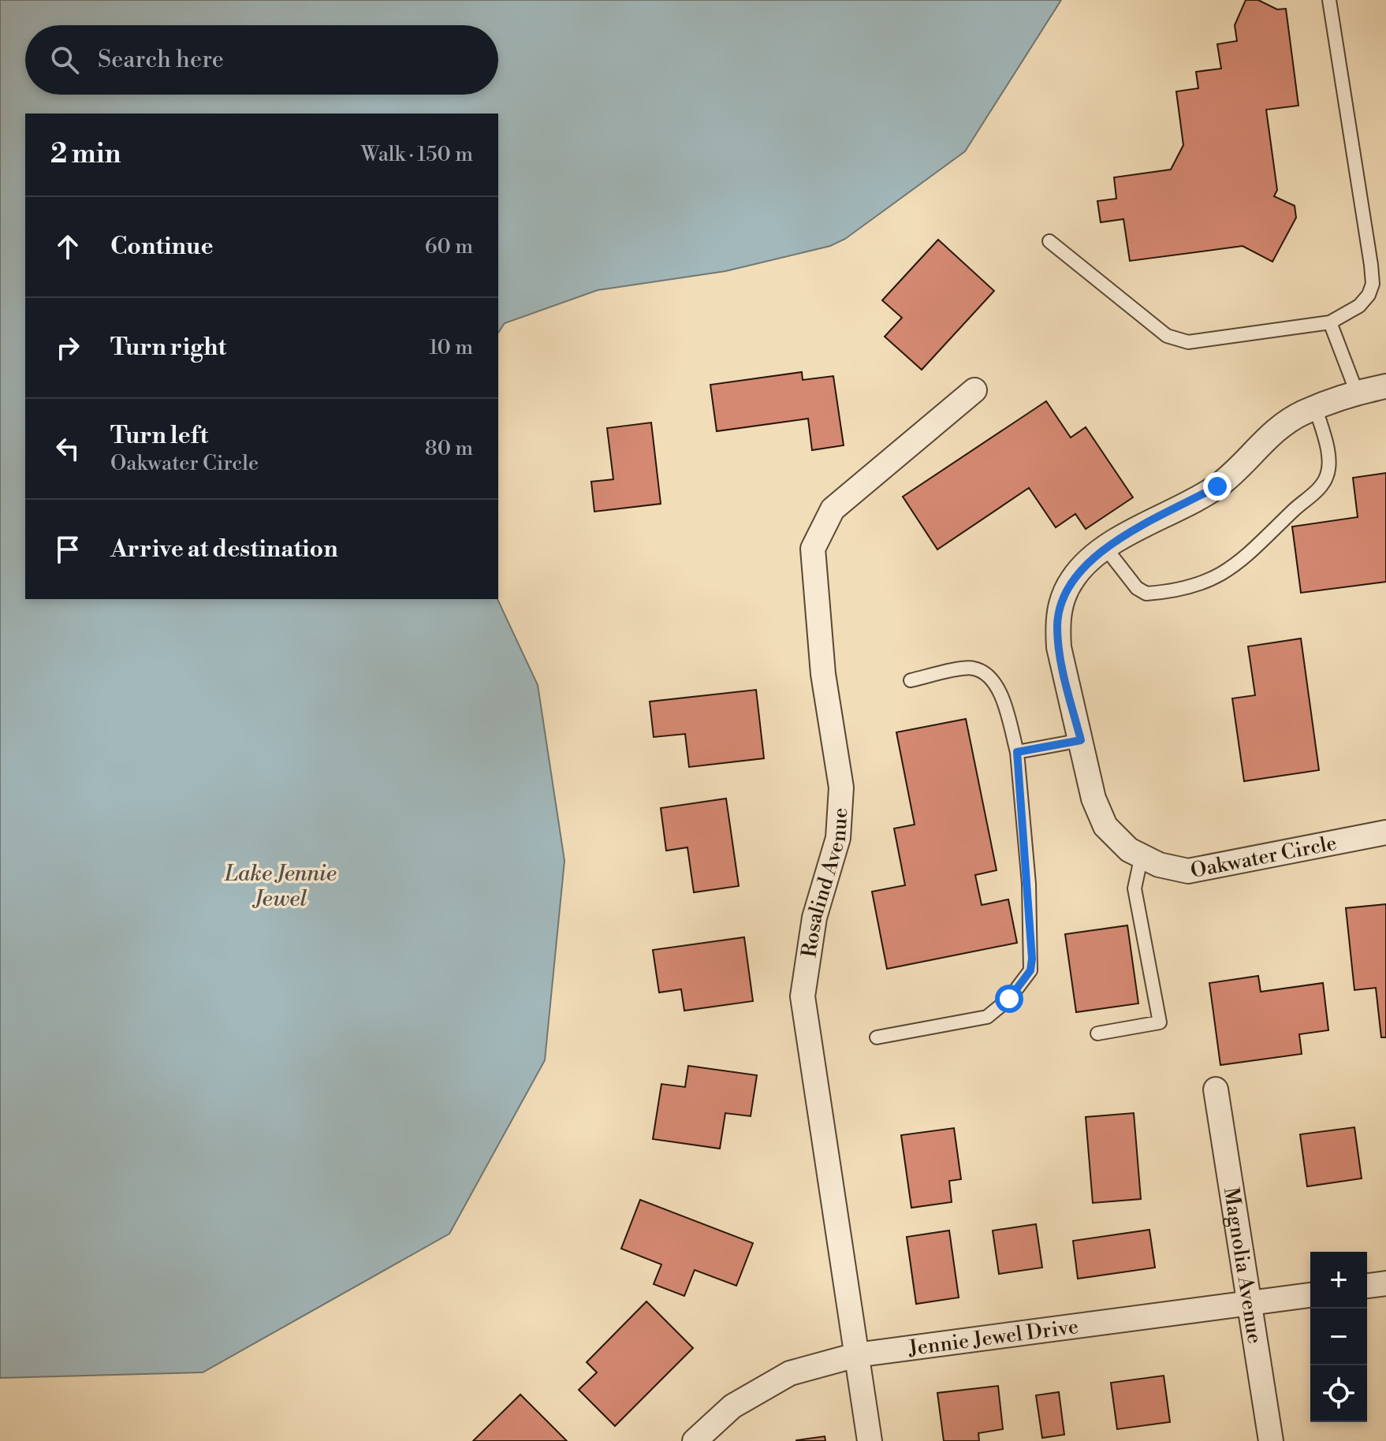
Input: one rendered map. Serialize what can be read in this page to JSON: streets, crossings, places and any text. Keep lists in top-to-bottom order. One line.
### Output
{"streets":{"street":["Oakwater Circle","Rosalind Avenue","Magnolia Avenue","Jennie Jewel Drive"]},"crossings":[["Rosalind Avenue","Jennie Jewel Drive"],["Magnolia Avenue","Jennie Jewel Drive"]],"water":["Lake Jennie Jewel"],"page":{"search":"Search here","heading":["2 min","Walk · 150 m"],"list":[["Continue","60 m"],["Turn right","10 m"],["Turn left","Oakwater Circle","80 m"],"Arrive at destination"],"map_buttons":["+","−"]}}
